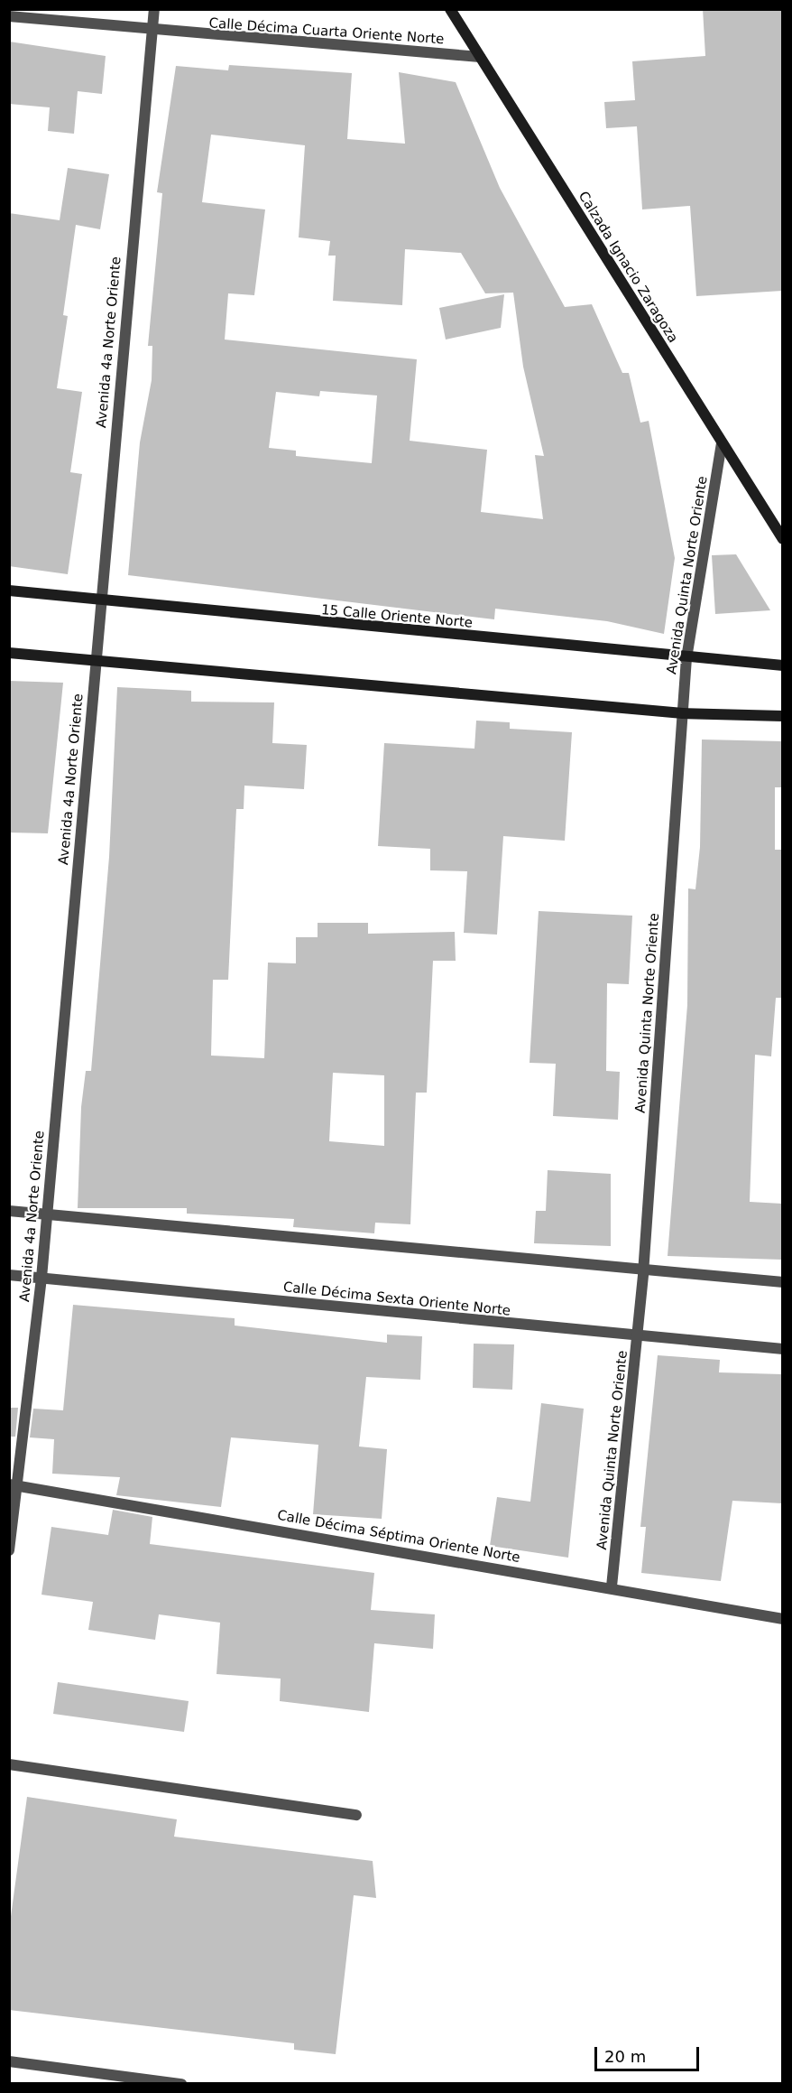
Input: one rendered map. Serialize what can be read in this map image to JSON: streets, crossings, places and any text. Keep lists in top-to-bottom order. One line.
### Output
{"streets":{"main road":["Calzada Ignacio Zaragoza","15 Calle Oriente Norte"],"street":["Calle Décima Cuarta Oriente Norte","Avenida 4a Norte Oriente","Avenida Quinta Norte Oriente","Calle Décima Sexta Oriente Norte","Calle Décima Séptima Oriente Norte"]},"crossings":[["Calle Décima Cuarta Oriente Norte","Calzada Ignacio Zaragoza"],["Calle Décima Cuarta Oriente Norte","Avenida 4a Norte Oriente"],["Calzada Ignacio Zaragoza","Avenida Quinta Norte Oriente"],["Avenida 4a Norte Oriente","15 Calle Oriente Norte"],["Avenida 4a Norte Oriente","Calle Décima Sexta Oriente Norte"],["Avenida 4a Norte Oriente","Calle Décima Séptima Oriente Norte"],["Avenida Quinta Norte Oriente","15 Calle Oriente Norte"],["Avenida Quinta Norte Oriente","Calle Décima Sexta Oriente Norte"],["Avenida Quinta Norte Oriente","Calle Décima Séptima Oriente Norte"]],"scale_bar":"20 m"}
